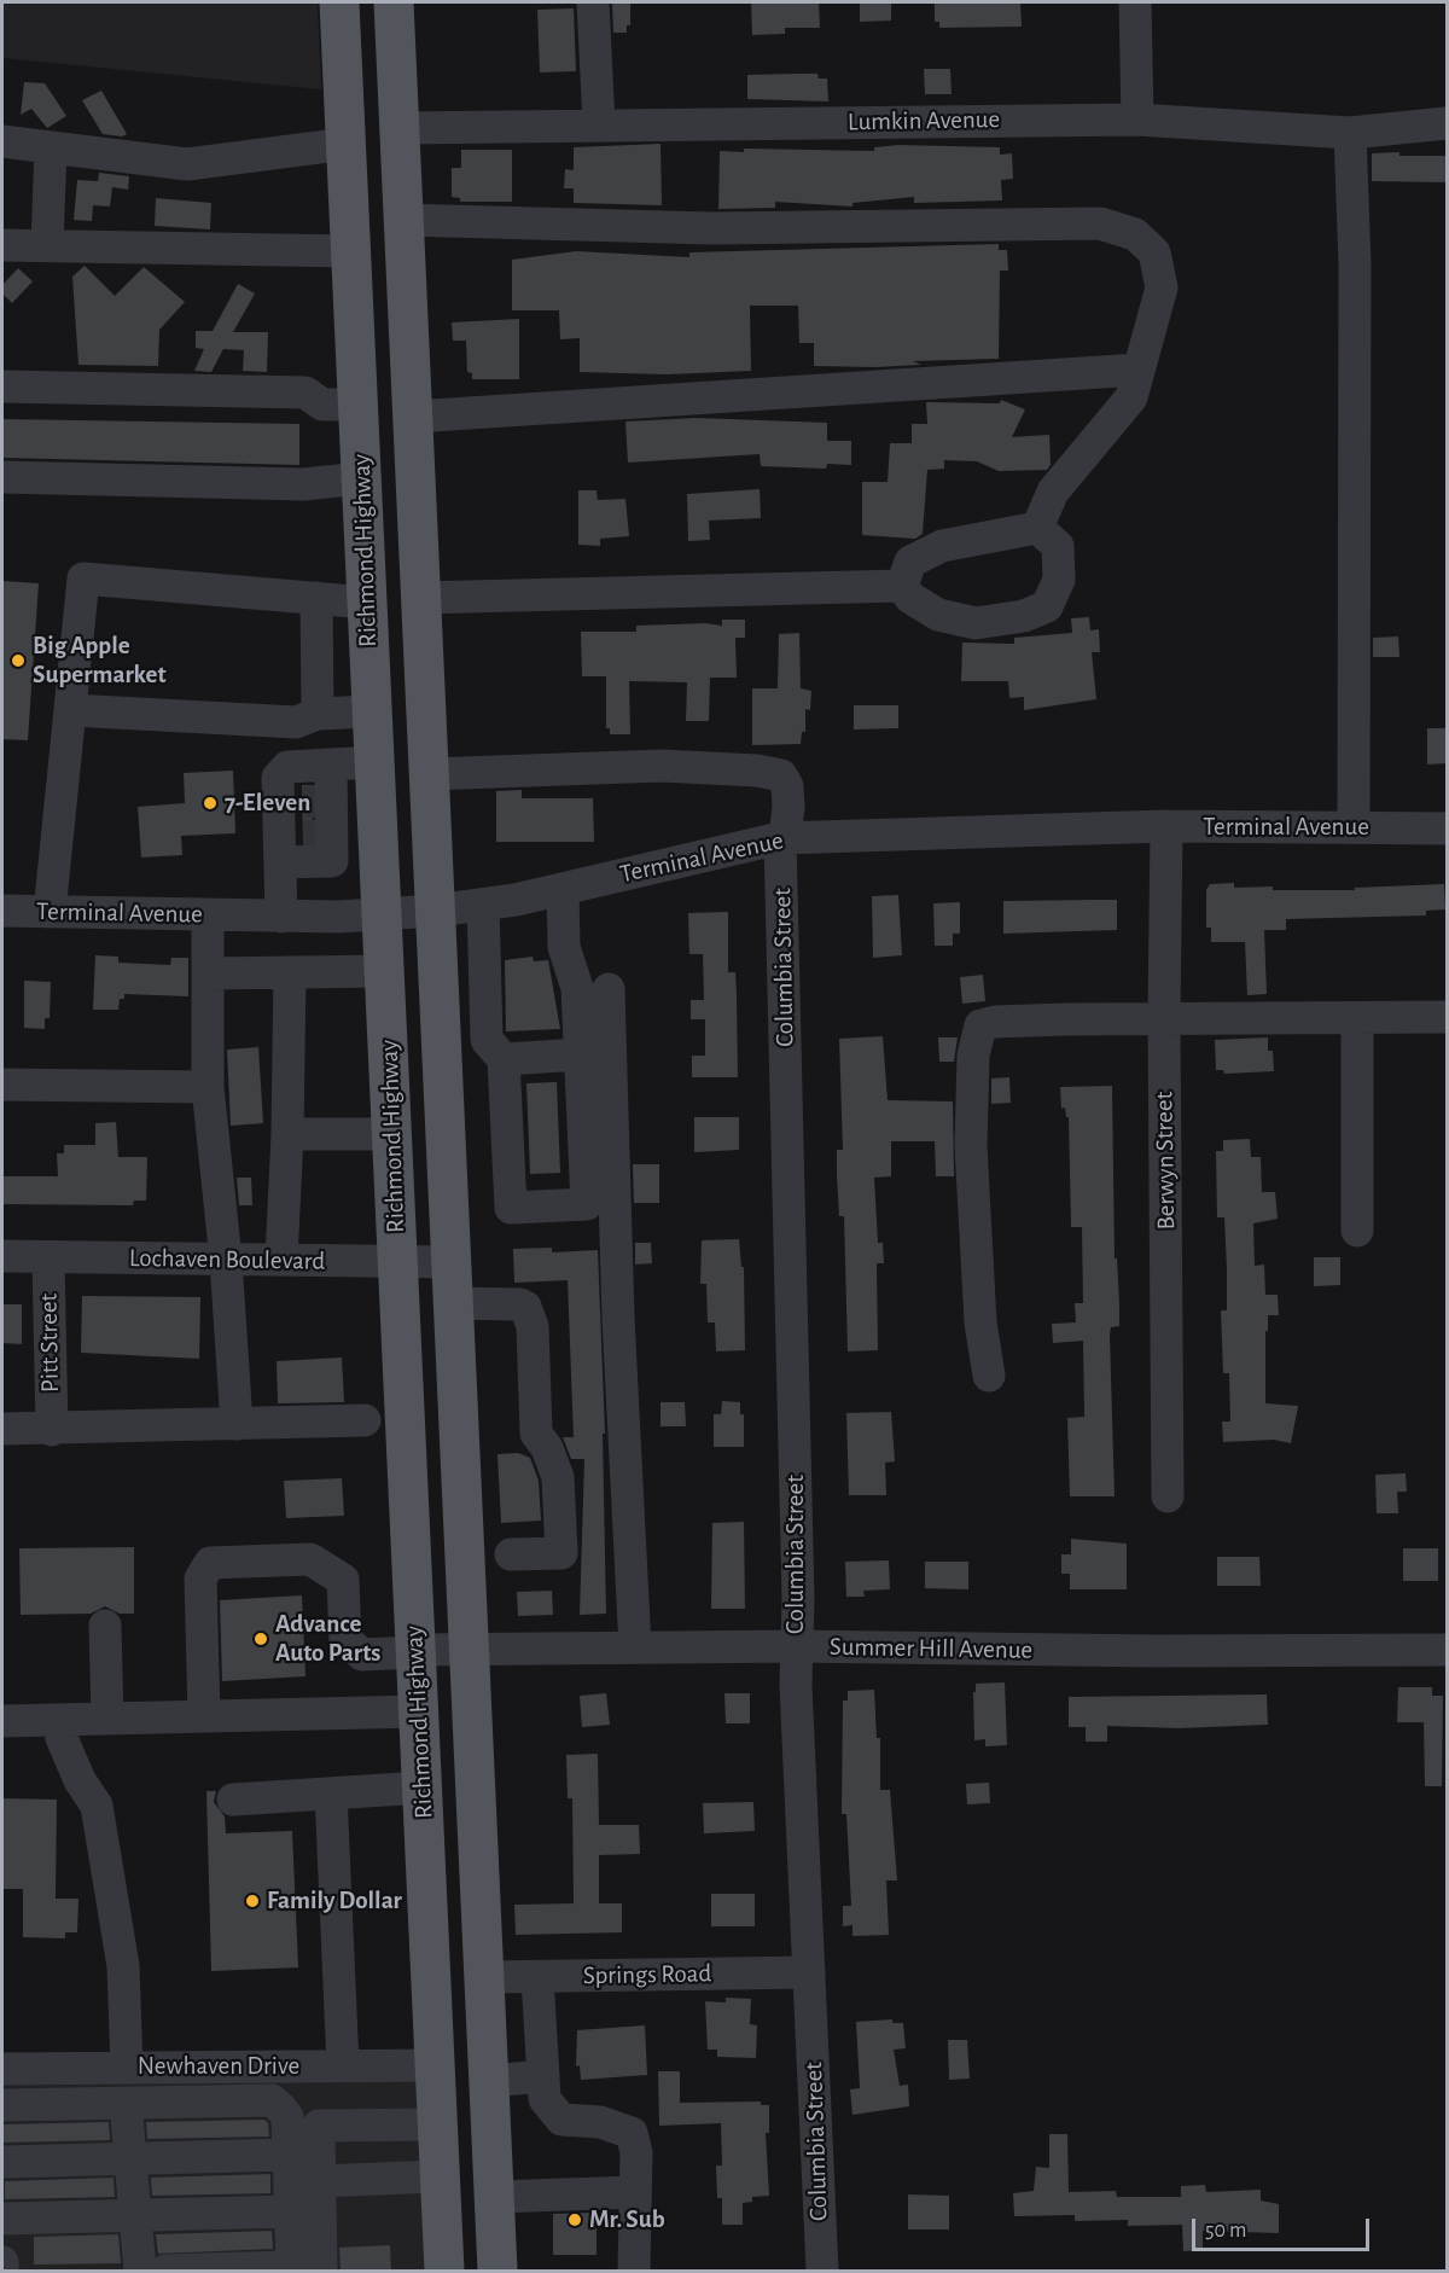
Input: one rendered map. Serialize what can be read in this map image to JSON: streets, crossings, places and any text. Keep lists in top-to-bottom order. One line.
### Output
{"streets":{"main road":["Richmond Highway"],"street":["Lumkin Avenue","Terminal Avenue","Columbia Street","Berwyn Street","Lochaven Boulevard","Pitt Street","Summer Hill Avenue","Springs Road","Newhaven Drive"]},"crossings":[["Lumkin Avenue","Richmond Highway"],["Richmond Highway","Terminal Avenue"],["Richmond Highway","Columbia Street"],["Richmond Highway","Lochaven Boulevard"],["Richmond Highway","Summer Hill Avenue"],["Richmond Highway","Springs Road"],["Richmond Highway","Newhaven Drive"],["Terminal Avenue","Columbia Street"],["Terminal Avenue","Berwyn Street"],["Columbia Street","Summer Hill Avenue"],["Columbia Street","Springs Road"],["Lochaven Boulevard","Pitt Street"]],"places":["Big Apple Supermarket","7-Eleven","Advance Auto Parts","Family Dollar","Mr. Sub"],"scale_bar":"50 m"}
